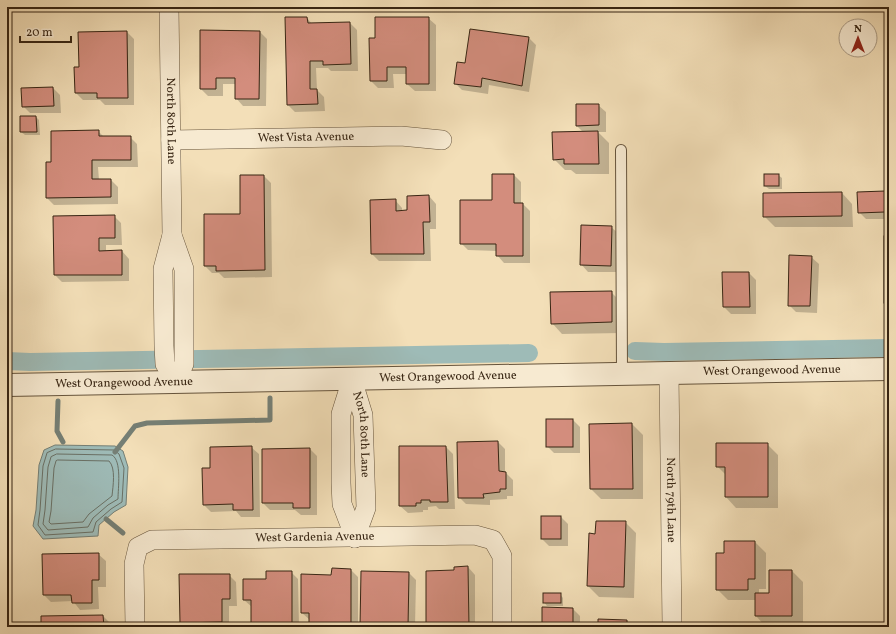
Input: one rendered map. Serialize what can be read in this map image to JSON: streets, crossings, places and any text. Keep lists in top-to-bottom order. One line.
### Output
{"streets":{"street":["North 80th Lane","West Vista Avenue","West Orangewood Avenue","North 79th Lane","West Gardenia Avenue"]},"crossings":[["North 80th Lane","West Vista Avenue"],["North 80th Lane","West Orangewood Avenue"],["North 80th Lane","West Gardenia Avenue"],["West Orangewood Avenue","North 79th Lane"]],"scale_bar":"20 m","north":"top"}
